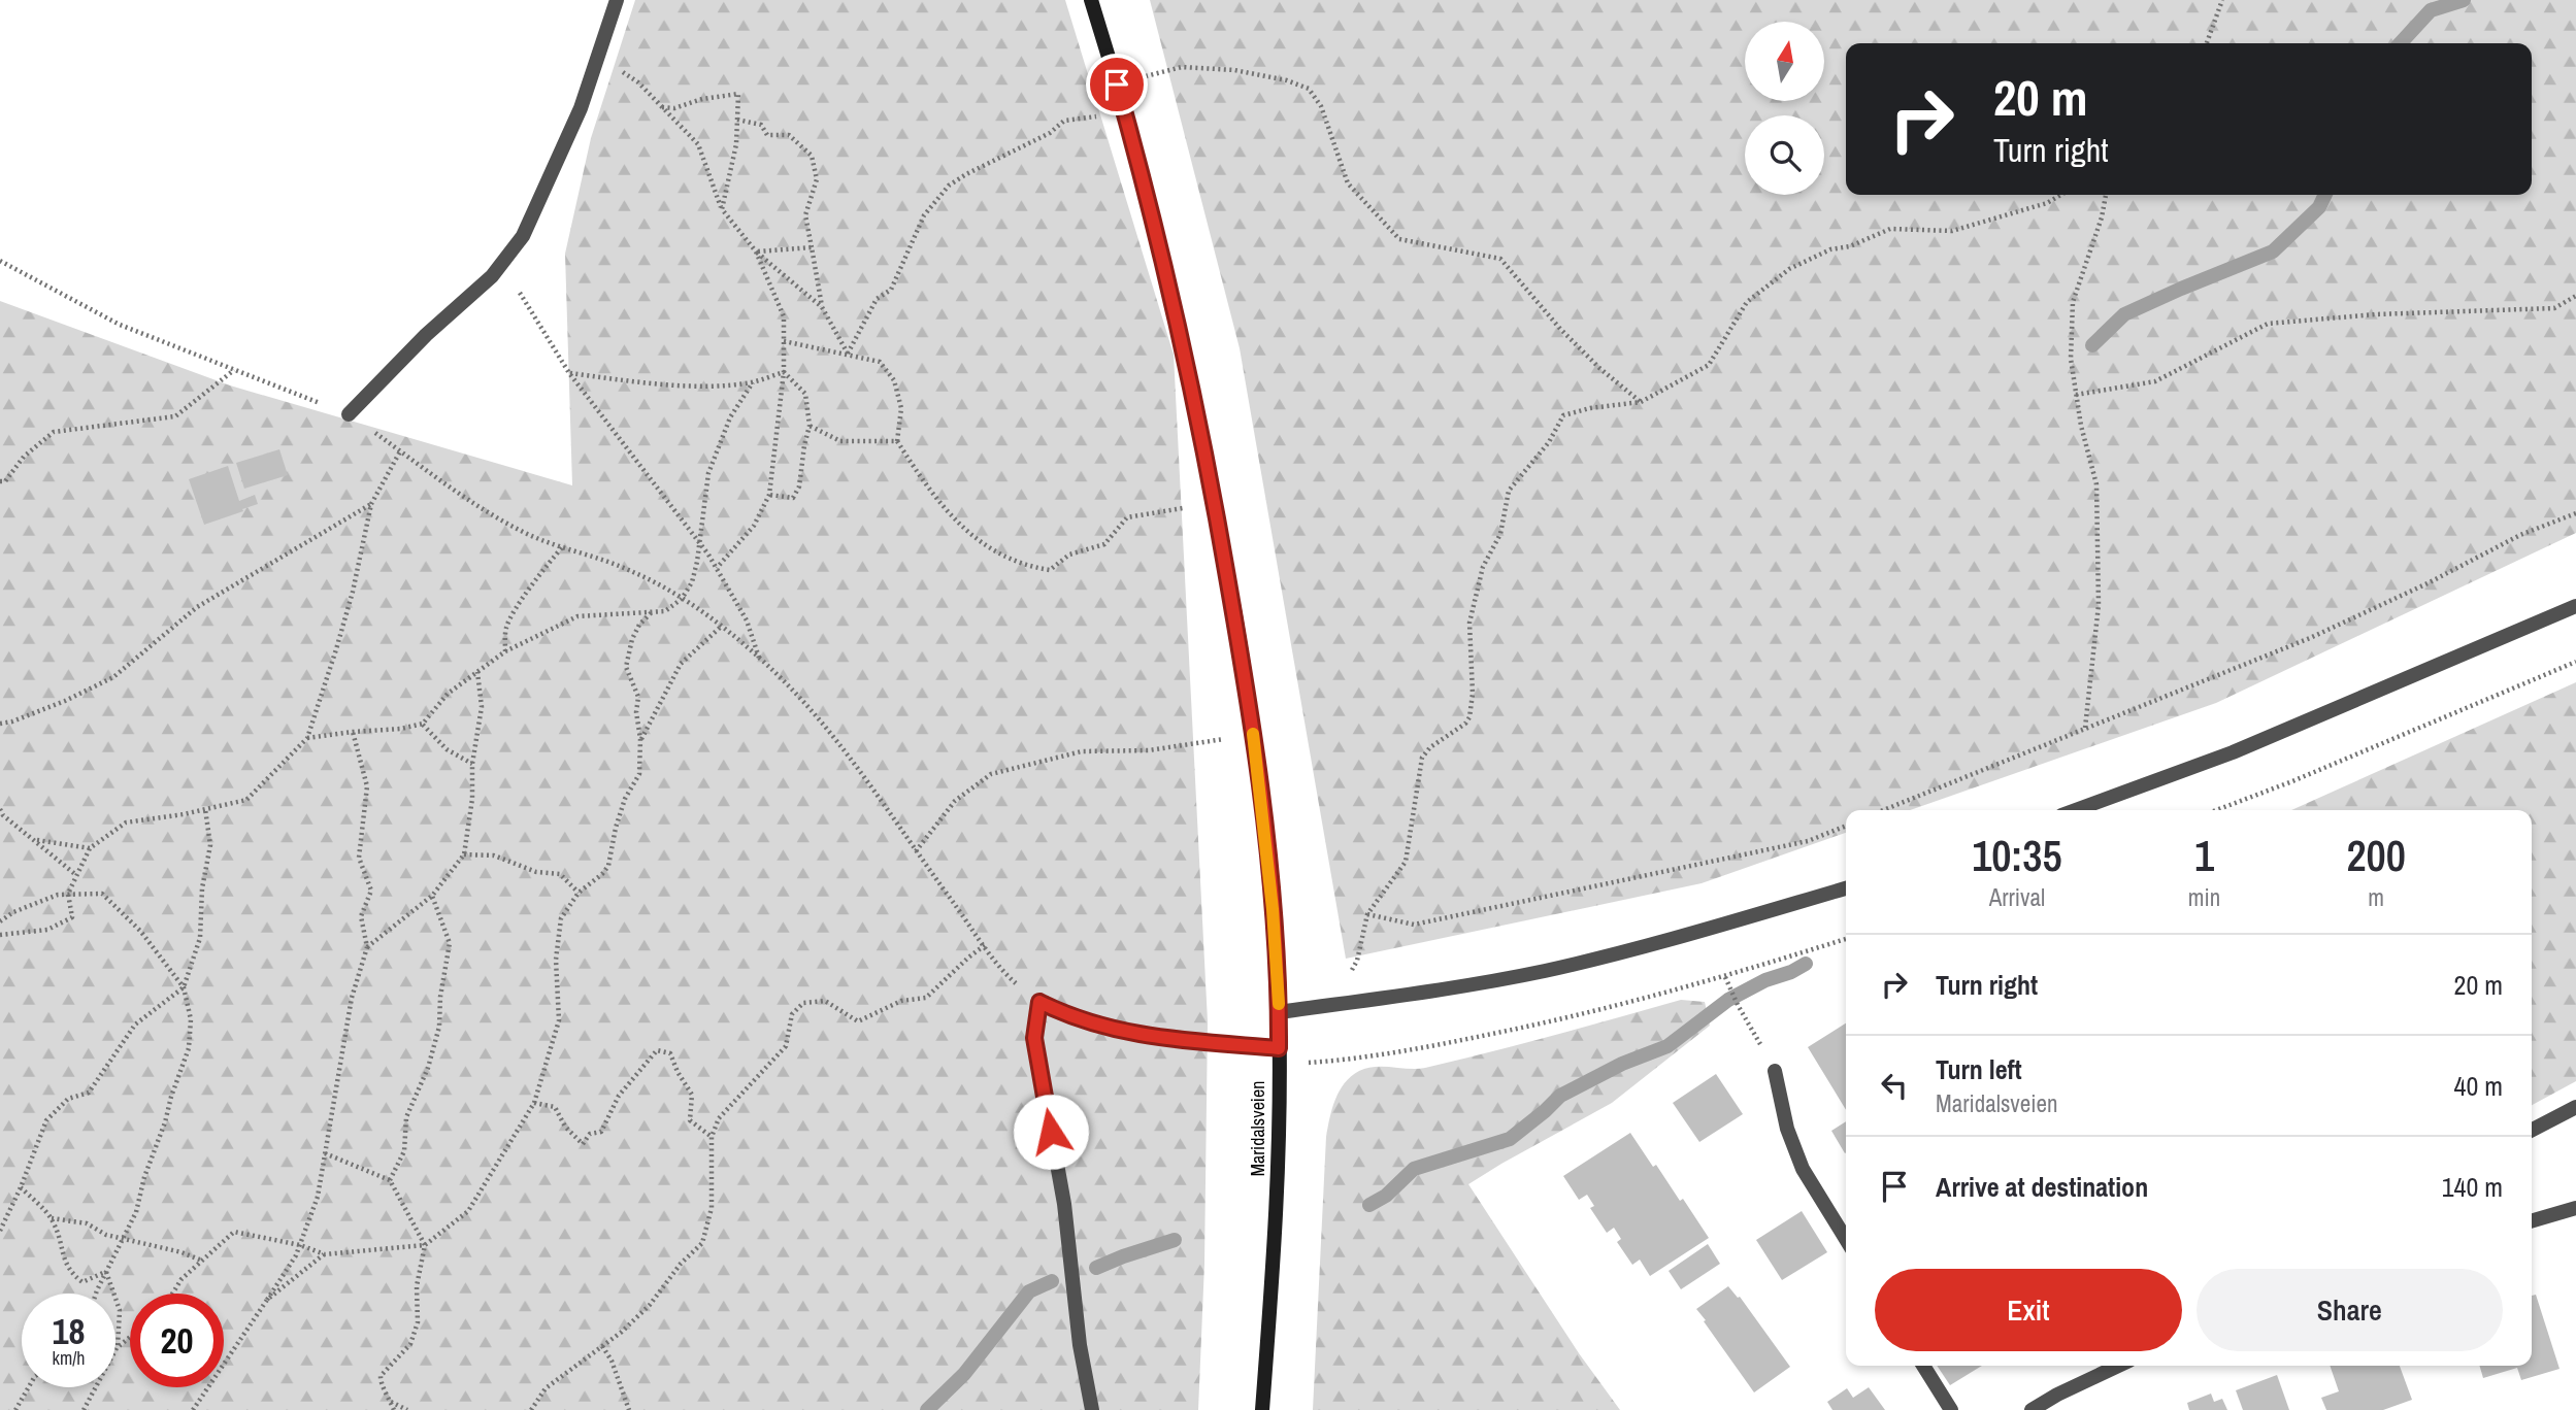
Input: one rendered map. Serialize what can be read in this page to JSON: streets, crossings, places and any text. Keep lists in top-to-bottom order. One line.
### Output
{"streets":{"street":["Maridalsveien"]},"north":"top","page":{"turn":["20 m","Turn right"],"eta":["10:35","Arrival","1","min","200","m"],"list":[{"name":"Turn right","value":"20 m"},{"name":"Turn left","note":"Maridalsveien","value":"40 m"},{"name":"Arrive at destination","value":"140 m"}],"buttons":["Exit","Share"],"speed":"18 km/h","limit":"20"}}
